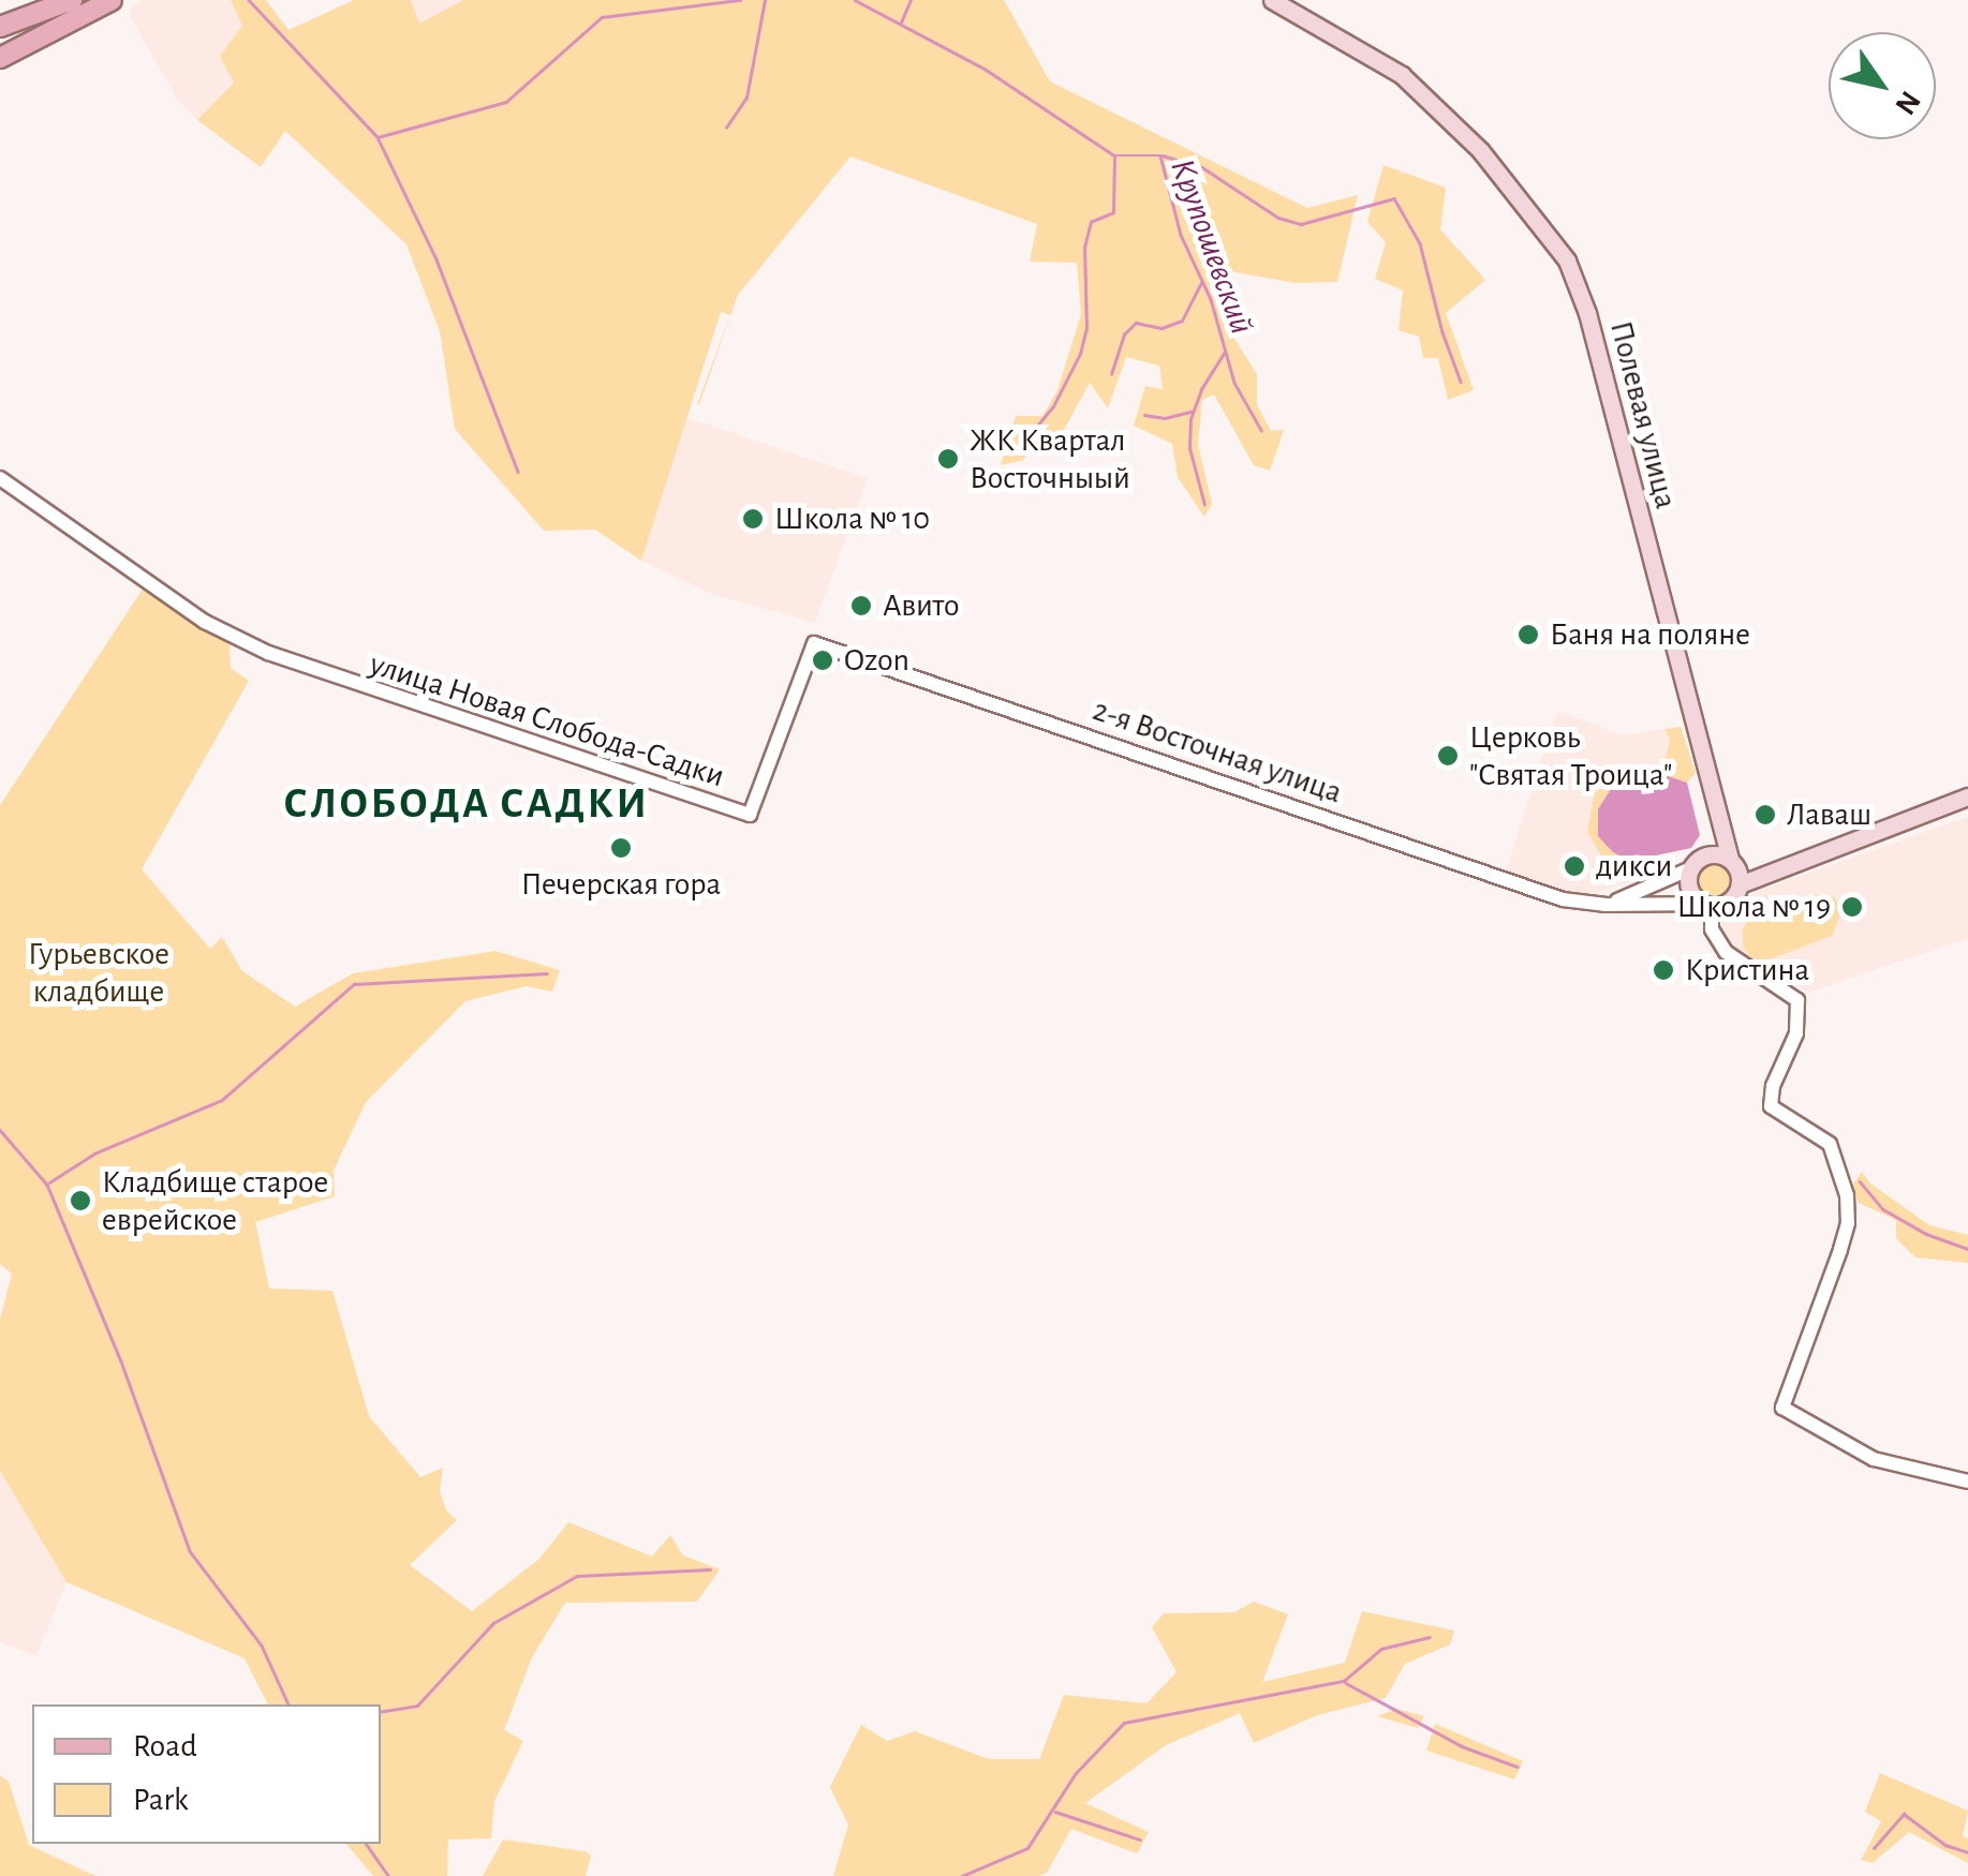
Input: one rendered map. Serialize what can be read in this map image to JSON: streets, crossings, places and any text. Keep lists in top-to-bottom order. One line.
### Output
{"streets":{"main road":["Полевая улица"],"street":["улица Новая Слобода-Садки","2-я Восточная улица"]},"crossings":[["Полевая улица","2-я Восточная улица"],["улица Новая Слобода-Садки","2-я Восточная улица"]],"districts":["СЛОБОДА САДКИ"],"water":["Крупошевский"],"parks":["Гурьевское кладбище"],"places":["ЖК Квартал Восточныый","Школа № 10","Авито","Баня на поляне","Ozon","Церковь \"Святая Троица\"","Лаваш","Печерская гора","дикси","Школа № 19","Кристина","Кладбище старое еврейское"],"legend":["Road","Park"],"north":"bottom right"}
